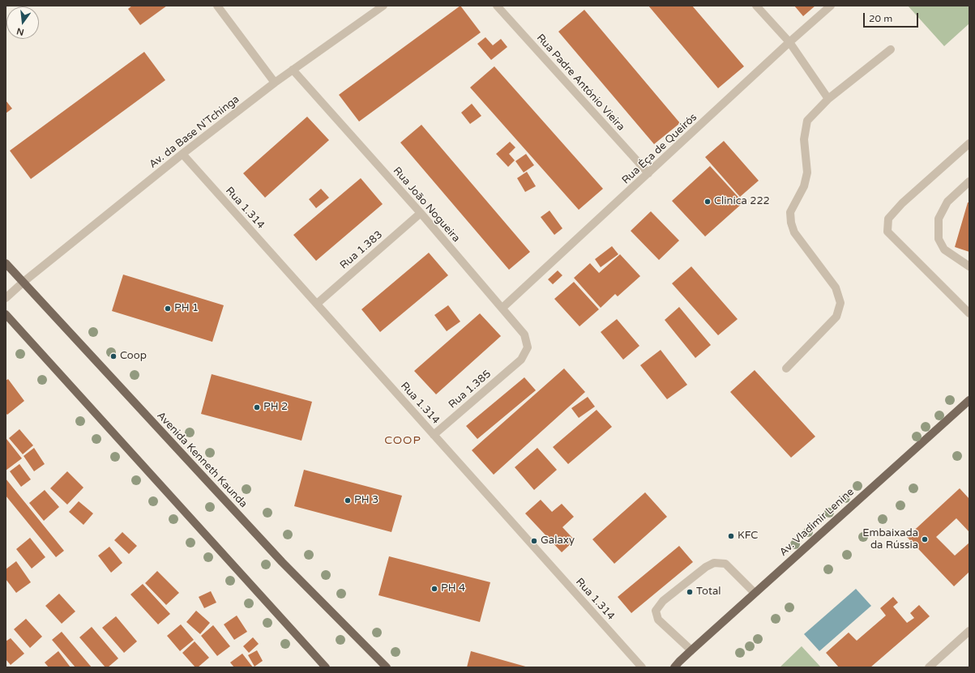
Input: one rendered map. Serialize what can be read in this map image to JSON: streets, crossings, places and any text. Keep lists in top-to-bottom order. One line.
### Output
{"streets":{"main road":["Avenida Kenneth Kaunda","Av. Vladimir Lenine"],"street":["Rua Padre António Vieira","Av. da Base N'Tchinga","Rua Éça de Queirós","Rua João Nogueira","Rua 1.314","Rua 1.383","Rua 1.385"]},"crossings":[["Rua Padre António Vieira","Rua Éça de Queirós"],["Av. da Base N'Tchinga","Rua João Nogueira"],["Av. da Base N'Tchinga","Rua 1.314"],["Av. da Base N'Tchinga","Avenida Kenneth Kaunda"],["Rua Éça de Queirós","Rua João Nogueira"],["Rua João Nogueira","Rua 1.383"],["Rua João Nogueira","Rua 1.385"],["Rua 1.314","Rua 1.383"],["Rua 1.314","Rua 1.385"]],"districts":["COOP"],"places":["Clinica 222","PH 1","Coop","PH 2","PH 3","KFC","Embaixada da Rússia","Galaxy","PH 4","Total"],"scale_bar":"20 m","north":"bottom"}
